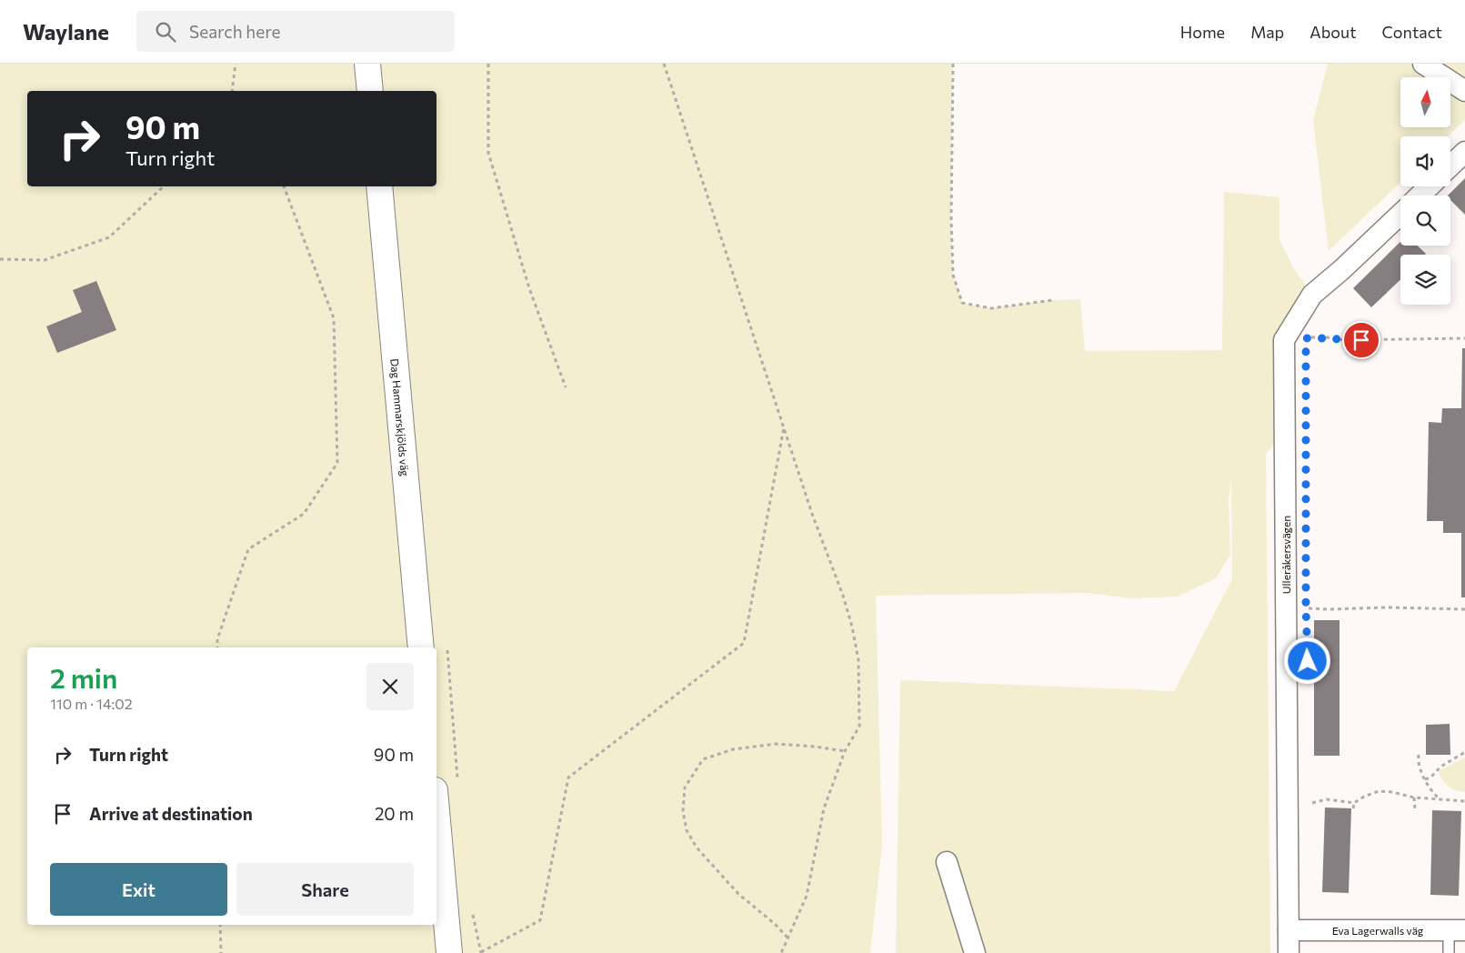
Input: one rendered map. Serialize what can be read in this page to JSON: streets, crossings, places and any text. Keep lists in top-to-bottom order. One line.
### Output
{"streets":{"main road":["Dag Hammarskjölds väg"],"street":["Ulleråkersvägen","Eva Lagerwalls väg"]},"crossings":[["Ulleråkersvägen","Eva Lagerwalls väg"]],"north":"top","page":{"header":"Waylane","search":"Search here","nav":["Home","Map","About","Contact"],"turn":["90 m","Turn right"],"heading":["2 min","110 m · 14:02"],"list":[{"name":"Turn right","value":"90 m"},{"name":"Arrive at destination","value":"20 m"}],"buttons":["Exit","Share"]}}
